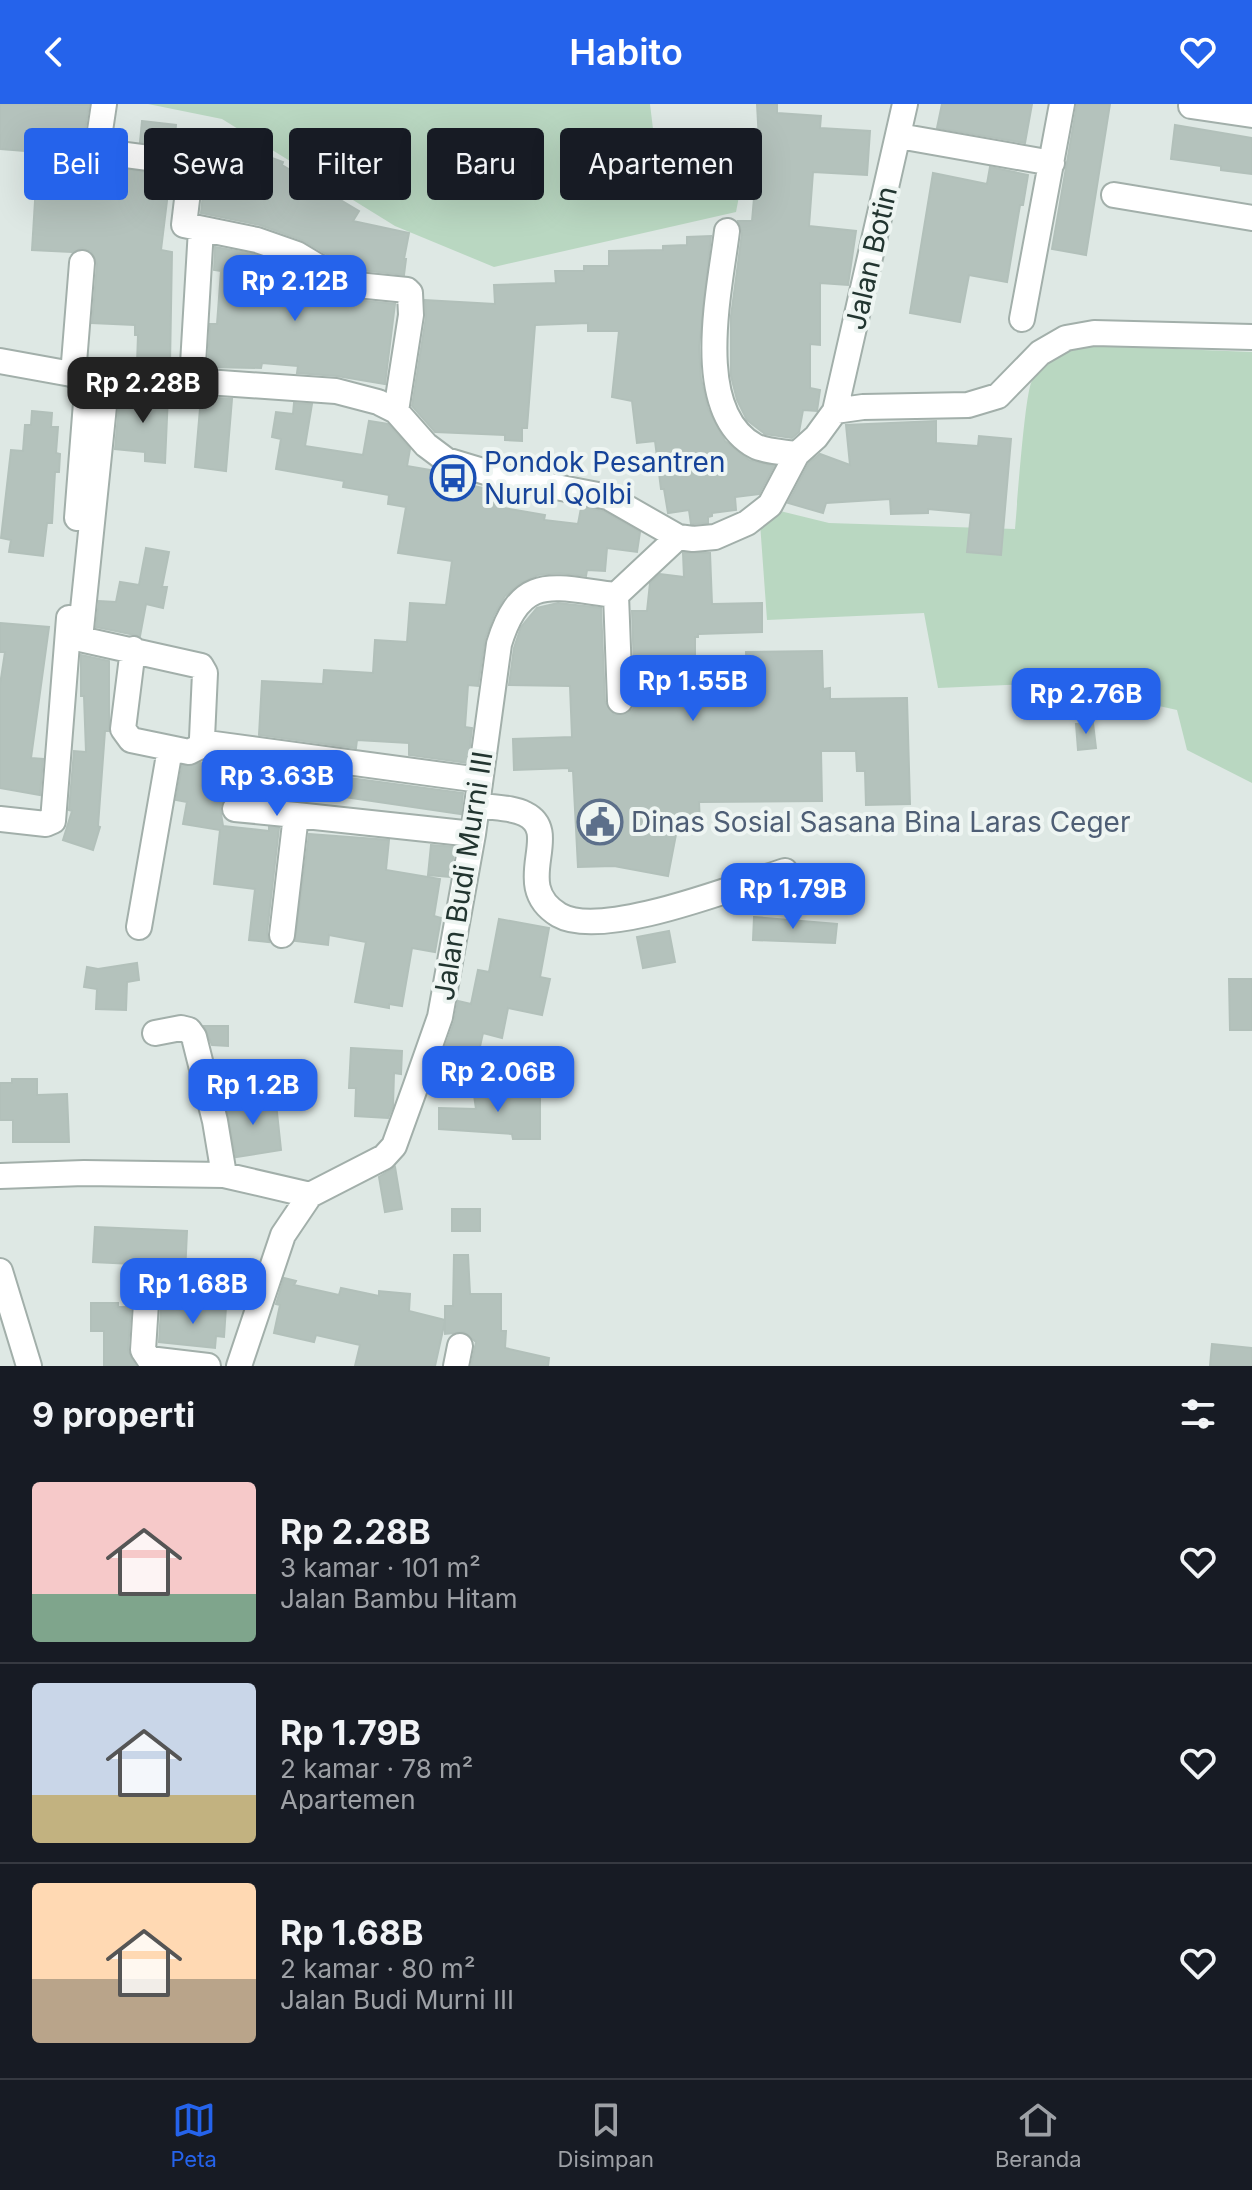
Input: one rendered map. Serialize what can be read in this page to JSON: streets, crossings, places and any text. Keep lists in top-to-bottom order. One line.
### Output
{"streets":{"street":["Jalan Botin","Jalan Budi Murni III"]},"places":{"bus stop":["Pondok Pesantren Nurul Qolbi"],"public building":["Dinas Sosial Sasana Bina Laras Ceger"]},"page":{"header":"Habito","chip":["Beli","Sewa","Filter","Baru","Apartemen"],"price":["Rp 2.12B","Rp 2.28B","Rp 1.55B","Rp 2.76B","Rp 3.63B","Rp 1.79B","Rp 2.06B","Rp 1.2B","Rp 1.68B"],"heading":"9 properti","list":[{"name":"Rp 2.28B","note":"3 kamar · 101 m² · Jalan Bambu Hitam"},{"name":"Rp 1.79B","note":"2 kamar · 78 m² · Apartemen"},{"name":"Rp 1.68B","note":"2 kamar · 80 m² · Jalan Budi Murni III"}],"tabs":["Peta","Disimpan","Beranda"]}}
